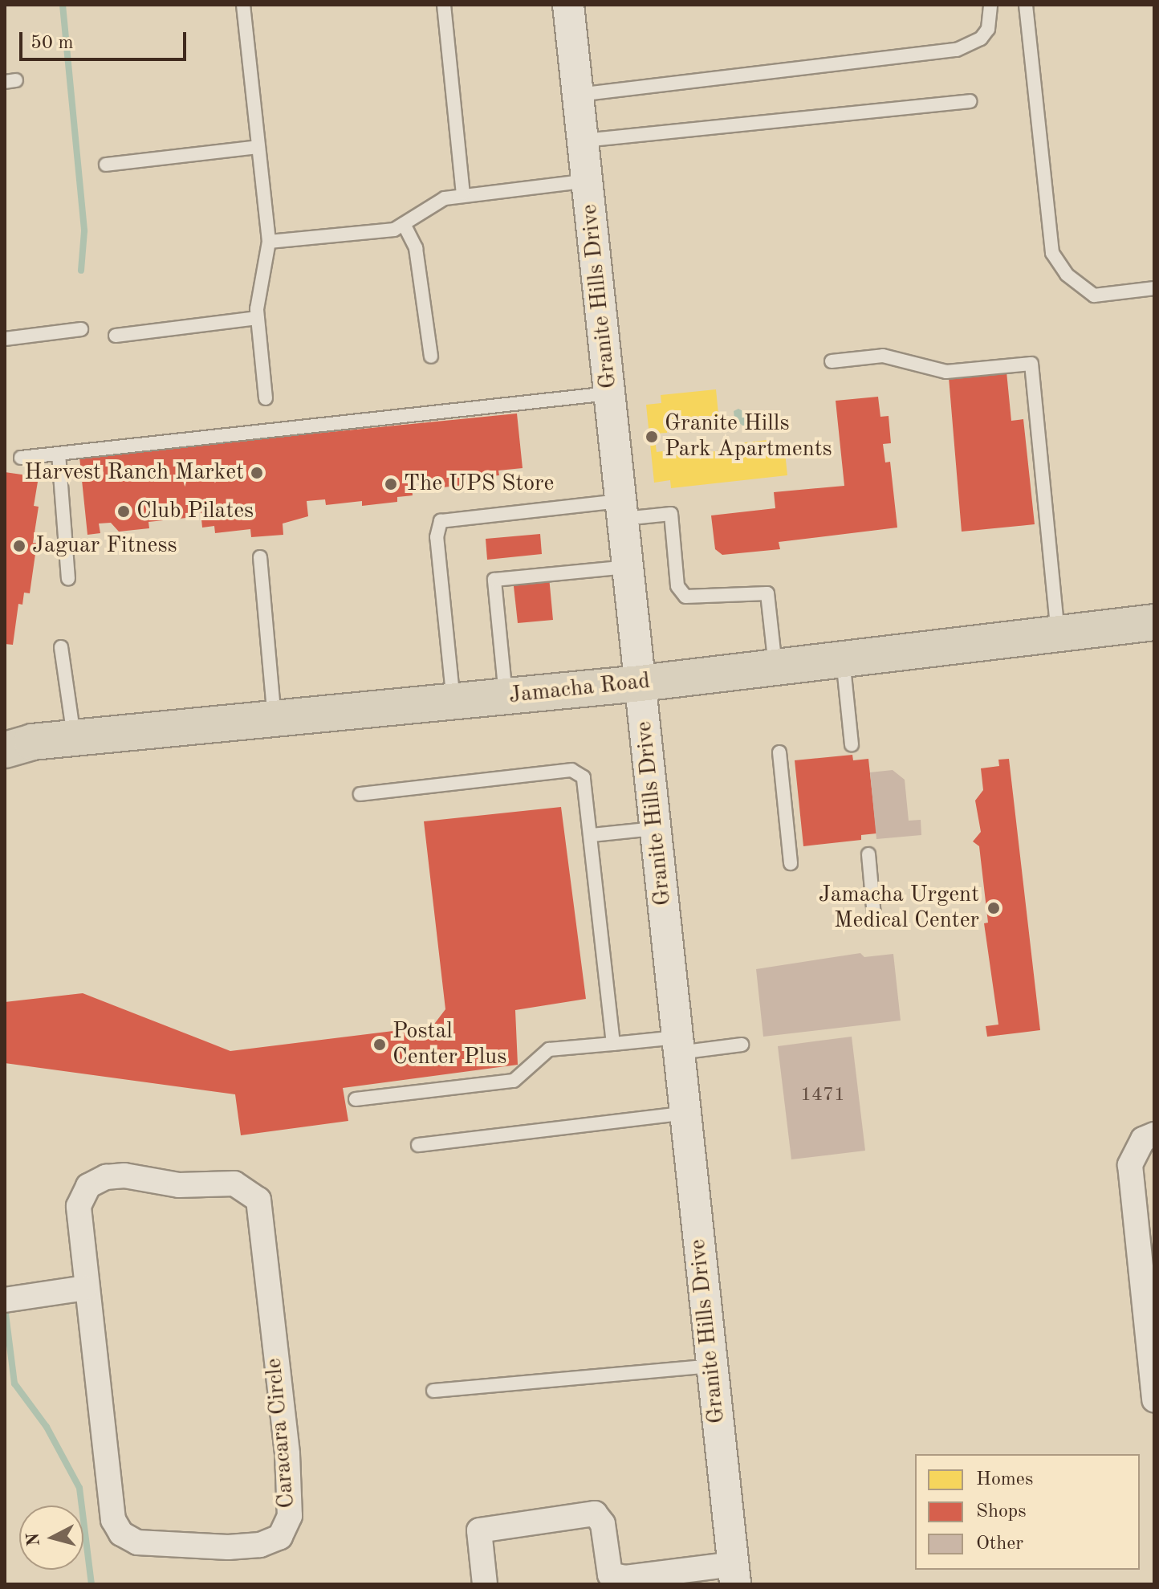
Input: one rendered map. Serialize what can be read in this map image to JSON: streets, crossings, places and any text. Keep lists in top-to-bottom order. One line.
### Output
{"streets":{"main road":["Jamacha Road"],"street":["Granite Hills Drive","Caracara Circle"]},"crossings":[["Granite Hills Drive","Jamacha Road"]],"places":["Granite Hills Park Apartments","Harvest Ranch Market","The UPS Store","Club Pilates","Jaguar Fitness","Jamacha Urgent Medical Center","Postal Center Plus"],"house_numbers":["1471"],"legend":["Homes","Shops","Other"],"scale_bar":"50 m","north":"left"}
